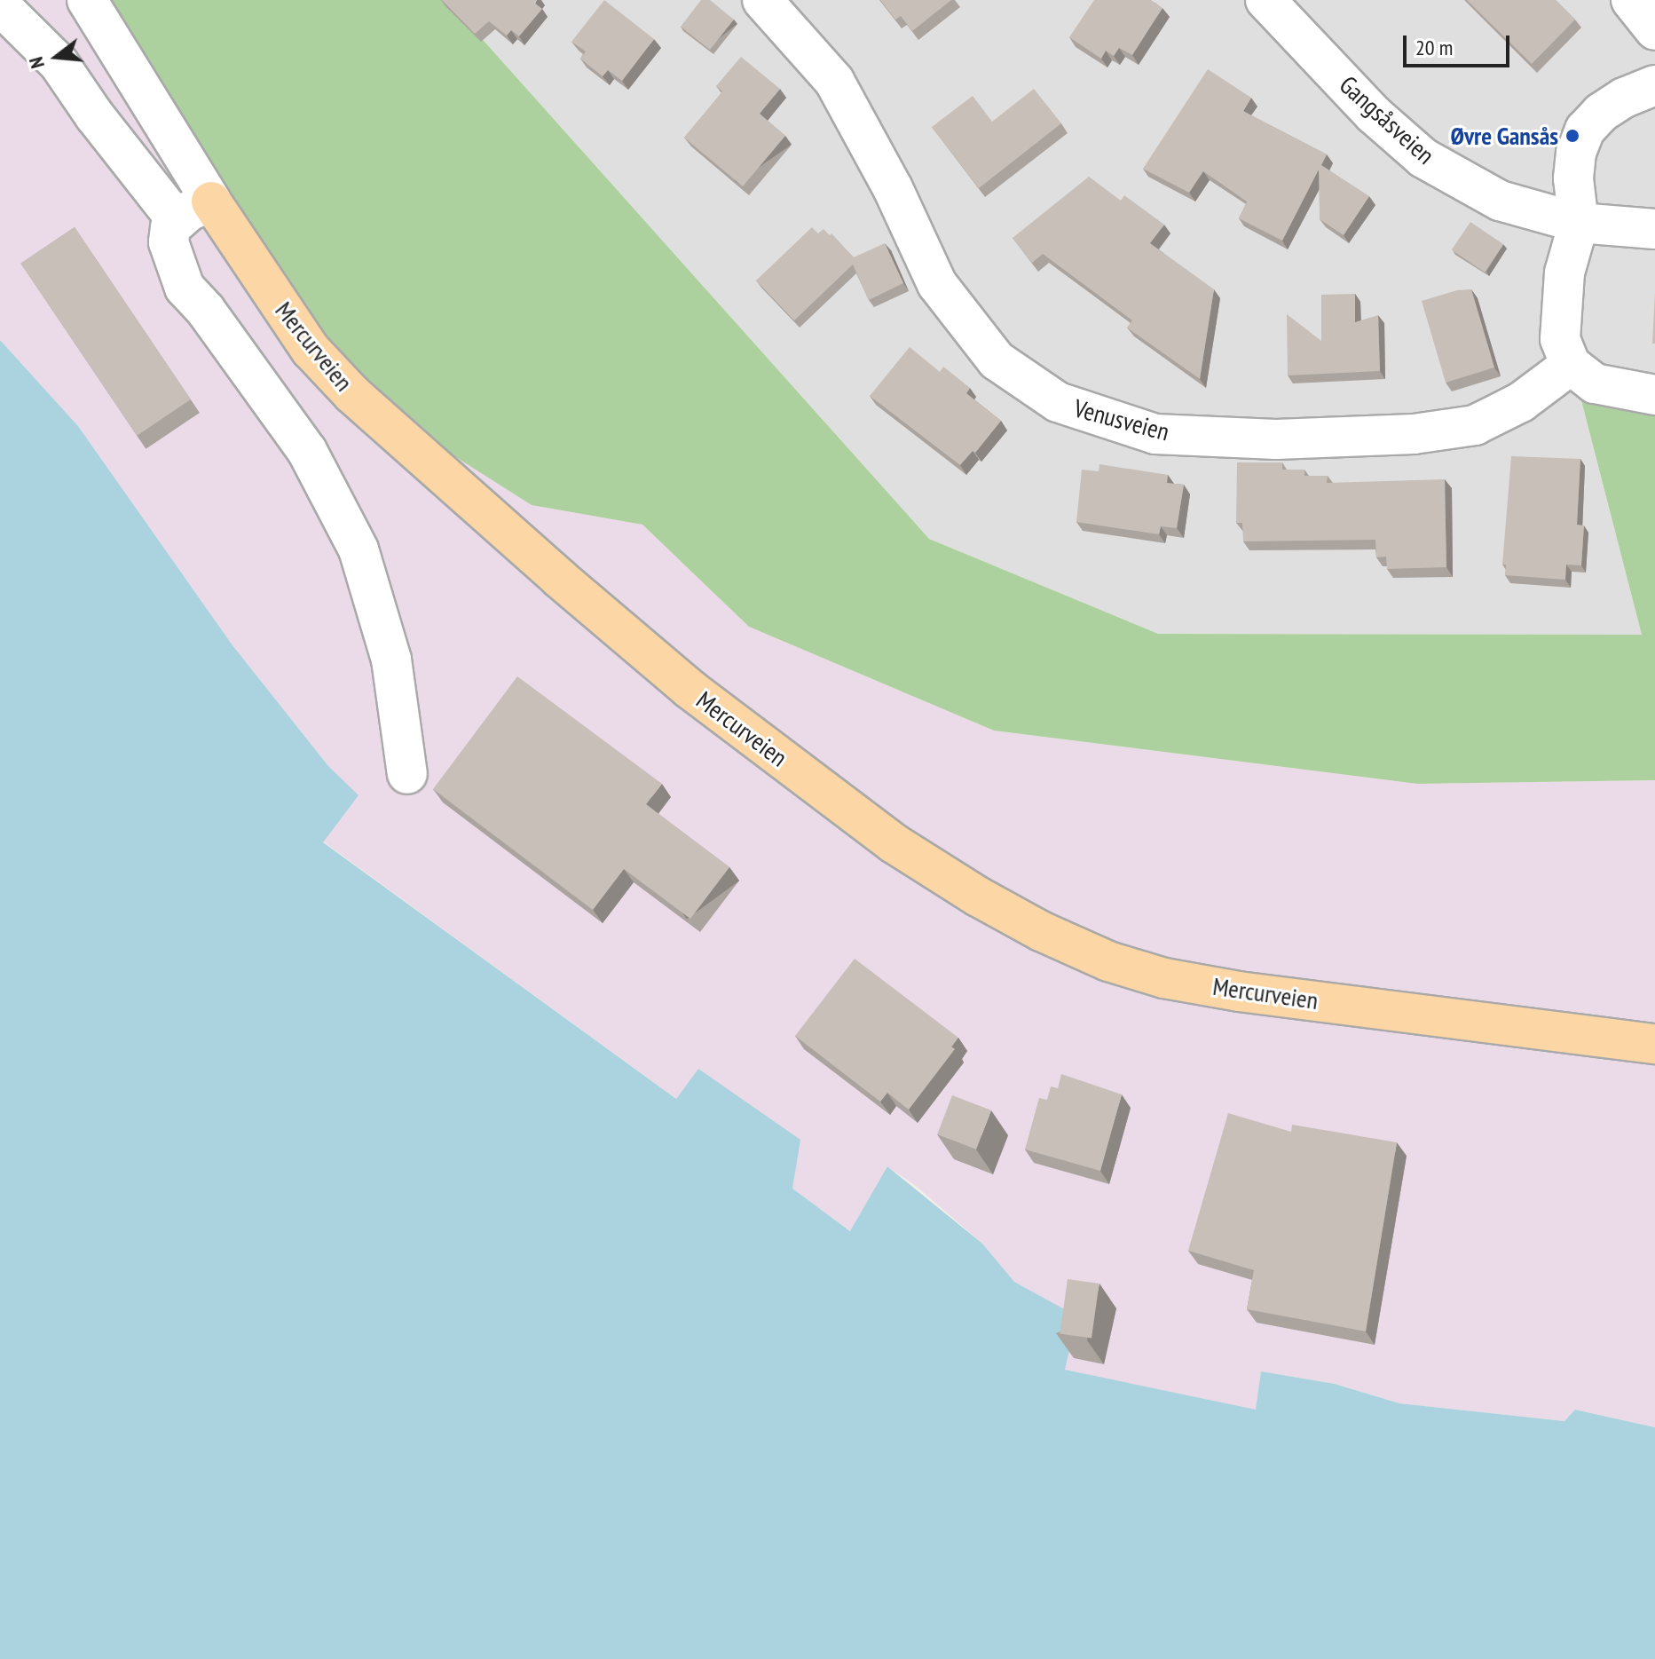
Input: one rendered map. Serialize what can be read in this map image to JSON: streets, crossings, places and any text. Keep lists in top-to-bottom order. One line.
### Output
{"streets":{"main road":["Mercurveien"],"street":["Gangsåsveien","Venusveien"]},"places":["Øvre Gansås"],"scale_bar":"20 m","north":"left"}
